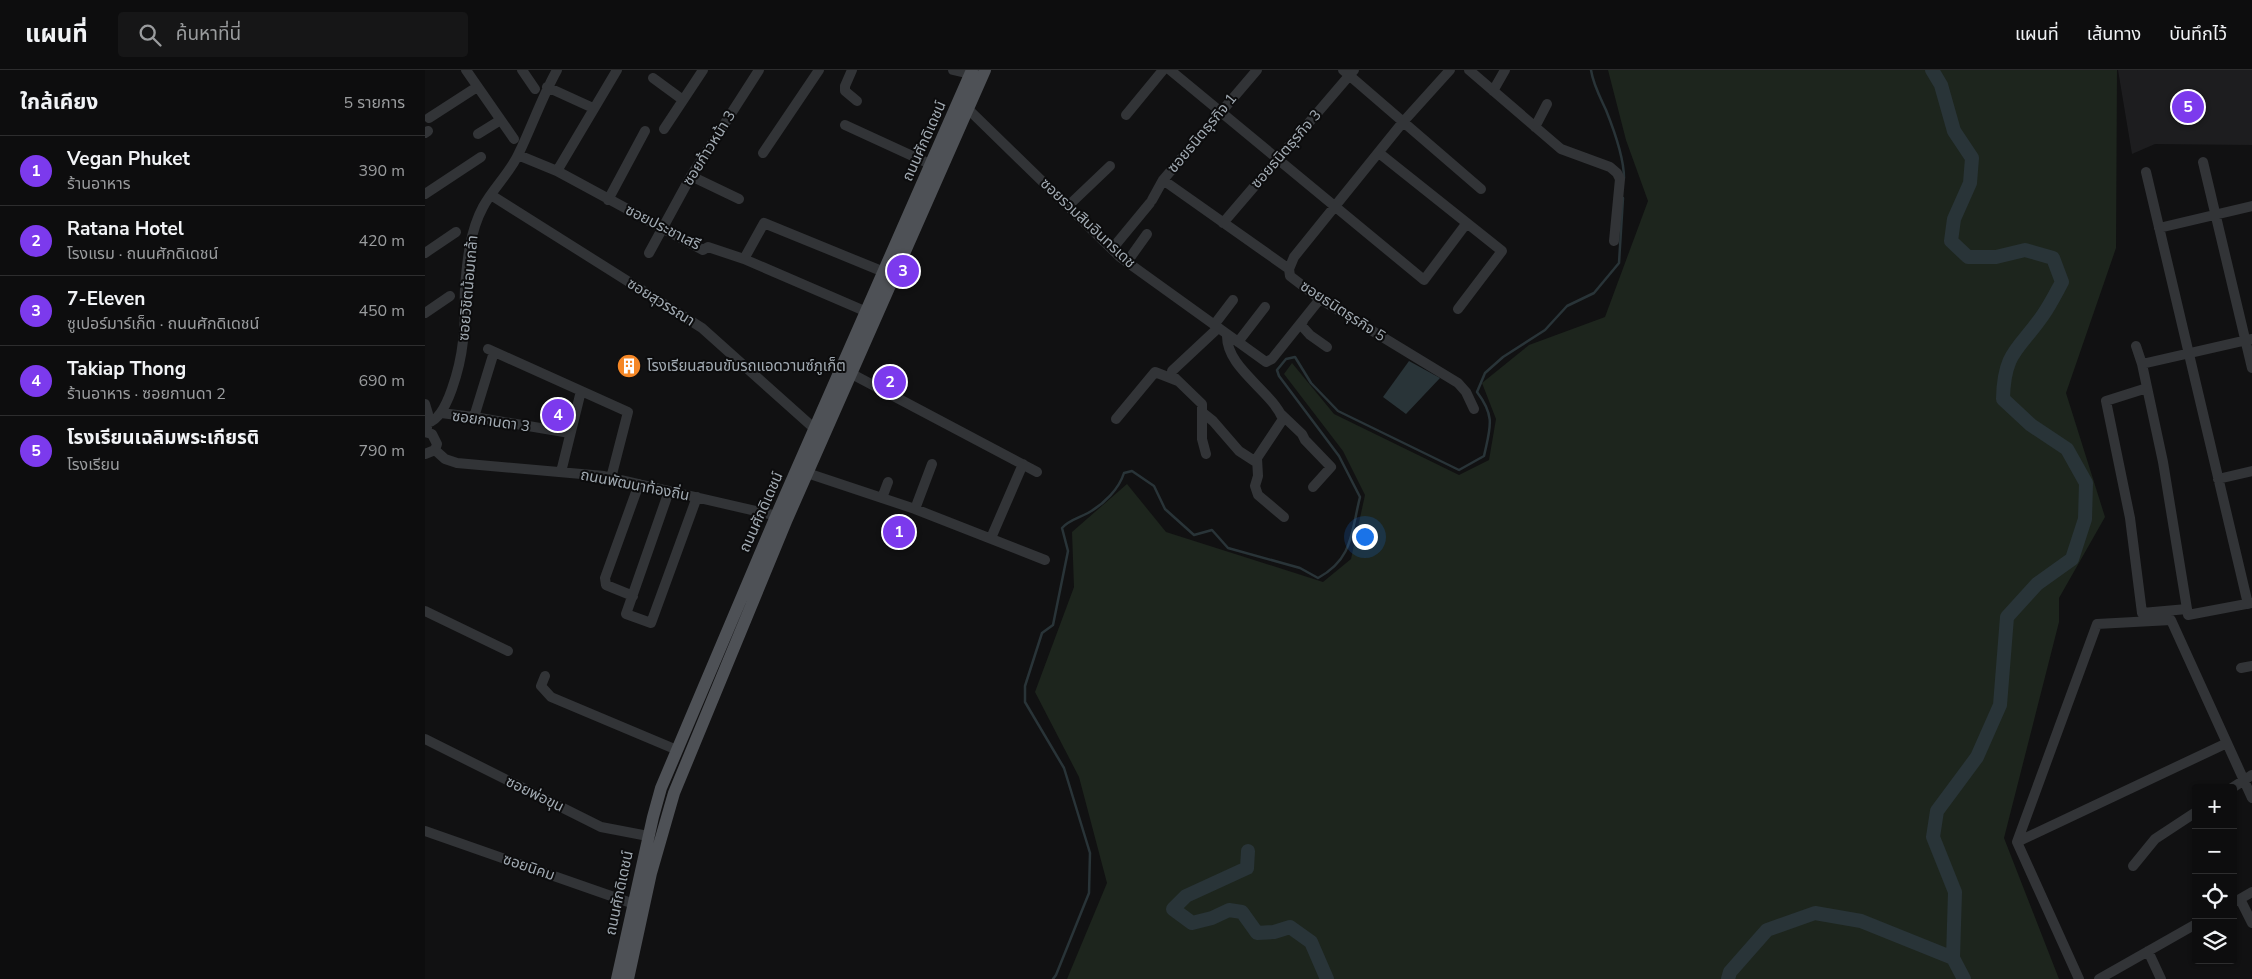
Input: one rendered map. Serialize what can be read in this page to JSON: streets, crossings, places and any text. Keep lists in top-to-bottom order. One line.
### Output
{"streets":{"main road":["ถนนศักดิเดชน์"],"street":["ซอยธนิตธุรกิจ 1","ซอยก้าวหน้า 3","ซอยธนิตธุรกิจ 3","ซอยรวมสินอินทรเดช","ซอยประชาเสรี","ซอยวิชิตน้อมเกล้า","ซอยสุวรรณา","ซอยธนิตธุรกิจ 5","ซอยกานดา 3","ถนนพัฒนาท้องถิ่น","ซอยพ่อขุน","ซอยนิคม"]},"crossings":[["ซอยธนิตธุรกิจ 1","ซอยรวมสินอินทรเดช"],["ถนนศักดิเดชน์","ซอยรวมสินอินทรเดช"],["ถนนศักดิเดชน์","ซอยประชาเสรี"],["ถนนศักดิเดชน์","ซอยสุวรรณา"],["ถนนศักดิเดชน์","ถนนพัฒนาท้องถิ่น"],["ถนนศักดิเดชน์","ซอยพ่อขุน"],["ถนนศักดิเดชน์","ซอยนิคม"],["ซอยก้าวหน้า 3","ซอยประชาเสรี"],["ซอยประชาเสรี","ซอยวิชิตน้อมเกล้า"],["ซอยวิชิตน้อมเกล้า","ซอยสุวรรณา"],["ซอยวิชิตน้อมเกล้า","ซอยกานดา 3"]],"places":{"building":["โรงเรียนสอนขับรถแอดวานซ์ภูเก็ต"]},"page":{"header":"แผนที่","search":"ค้นหาที่นี่","nav":["แผนที่","เส้นทาง","บันทึกไว้"],"heading":["ใกล้เคียง","5 รายการ"],"pins":["5","3","2","4","1"],"list":[{"mark":"1","name":"Vegan Phuket","note":"ร้านอาหาร","value":"390 m"},{"mark":"2","name":"Ratana Hotel","note":"โรงแรม · ถนนศักดิเดชน์","value":"420 m"},{"mark":"3","name":"7-Eleven","note":"ซูเปอร์มาร์เก็ต · ถนนศักดิเดชน์","value":"450 m"},{"mark":"4","name":"Takiap Thong","note":"ร้านอาหาร · ซอยกานดา 2","value":"690 m"},{"mark":"5","name":"โรงเรียนเฉลิมพระเกียรติ","note":"โรงเรียน","value":"790 m"}],"map_buttons":["+","−"]}}
